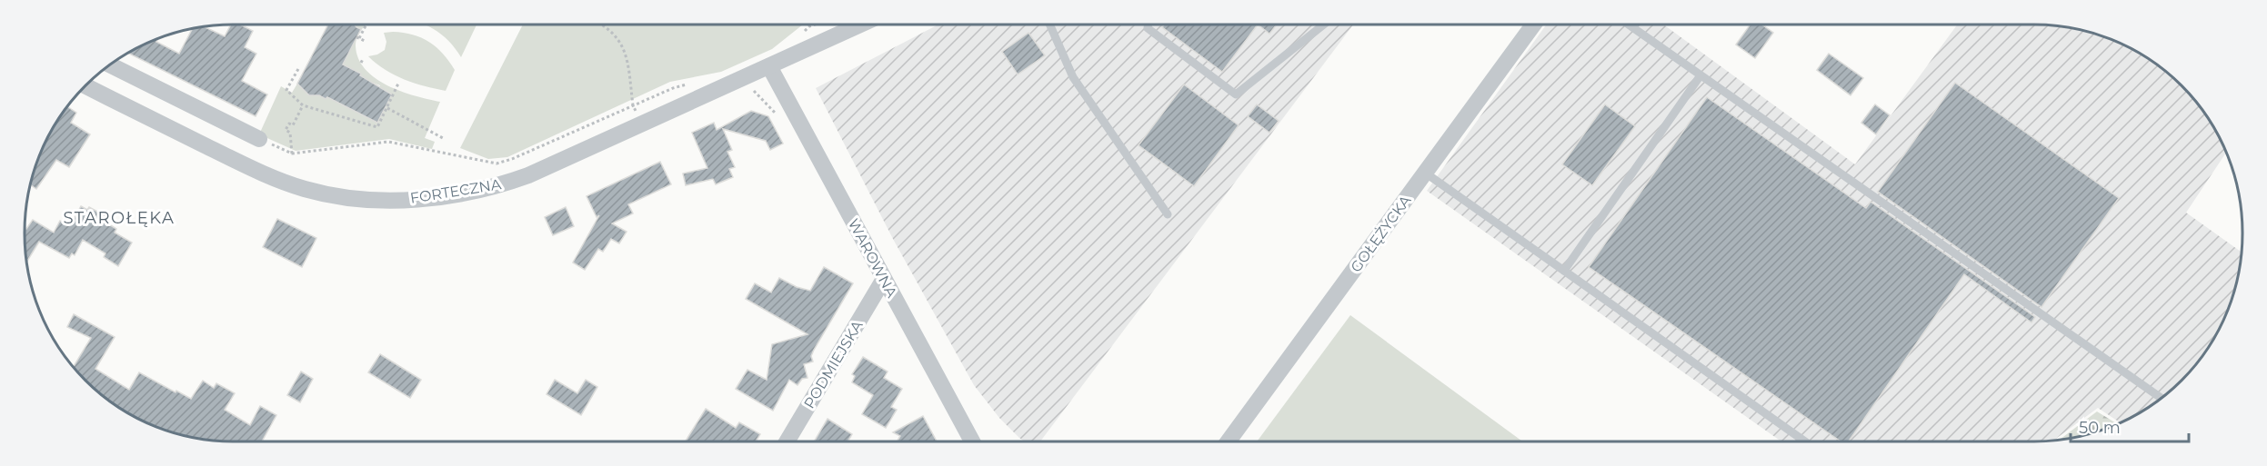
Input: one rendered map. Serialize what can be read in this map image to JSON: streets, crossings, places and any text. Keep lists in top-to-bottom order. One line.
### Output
{"streets":{"street":["FORTECZNA","GOŁĘŻYCKA","WAROWNA","PODMIEJSKA"]},"crossings":[["FORTECZNA","WAROWNA"],["WAROWNA","PODMIEJSKA"]],"districts":["STAROŁĘKA"],"scale_bar":"50 m"}
